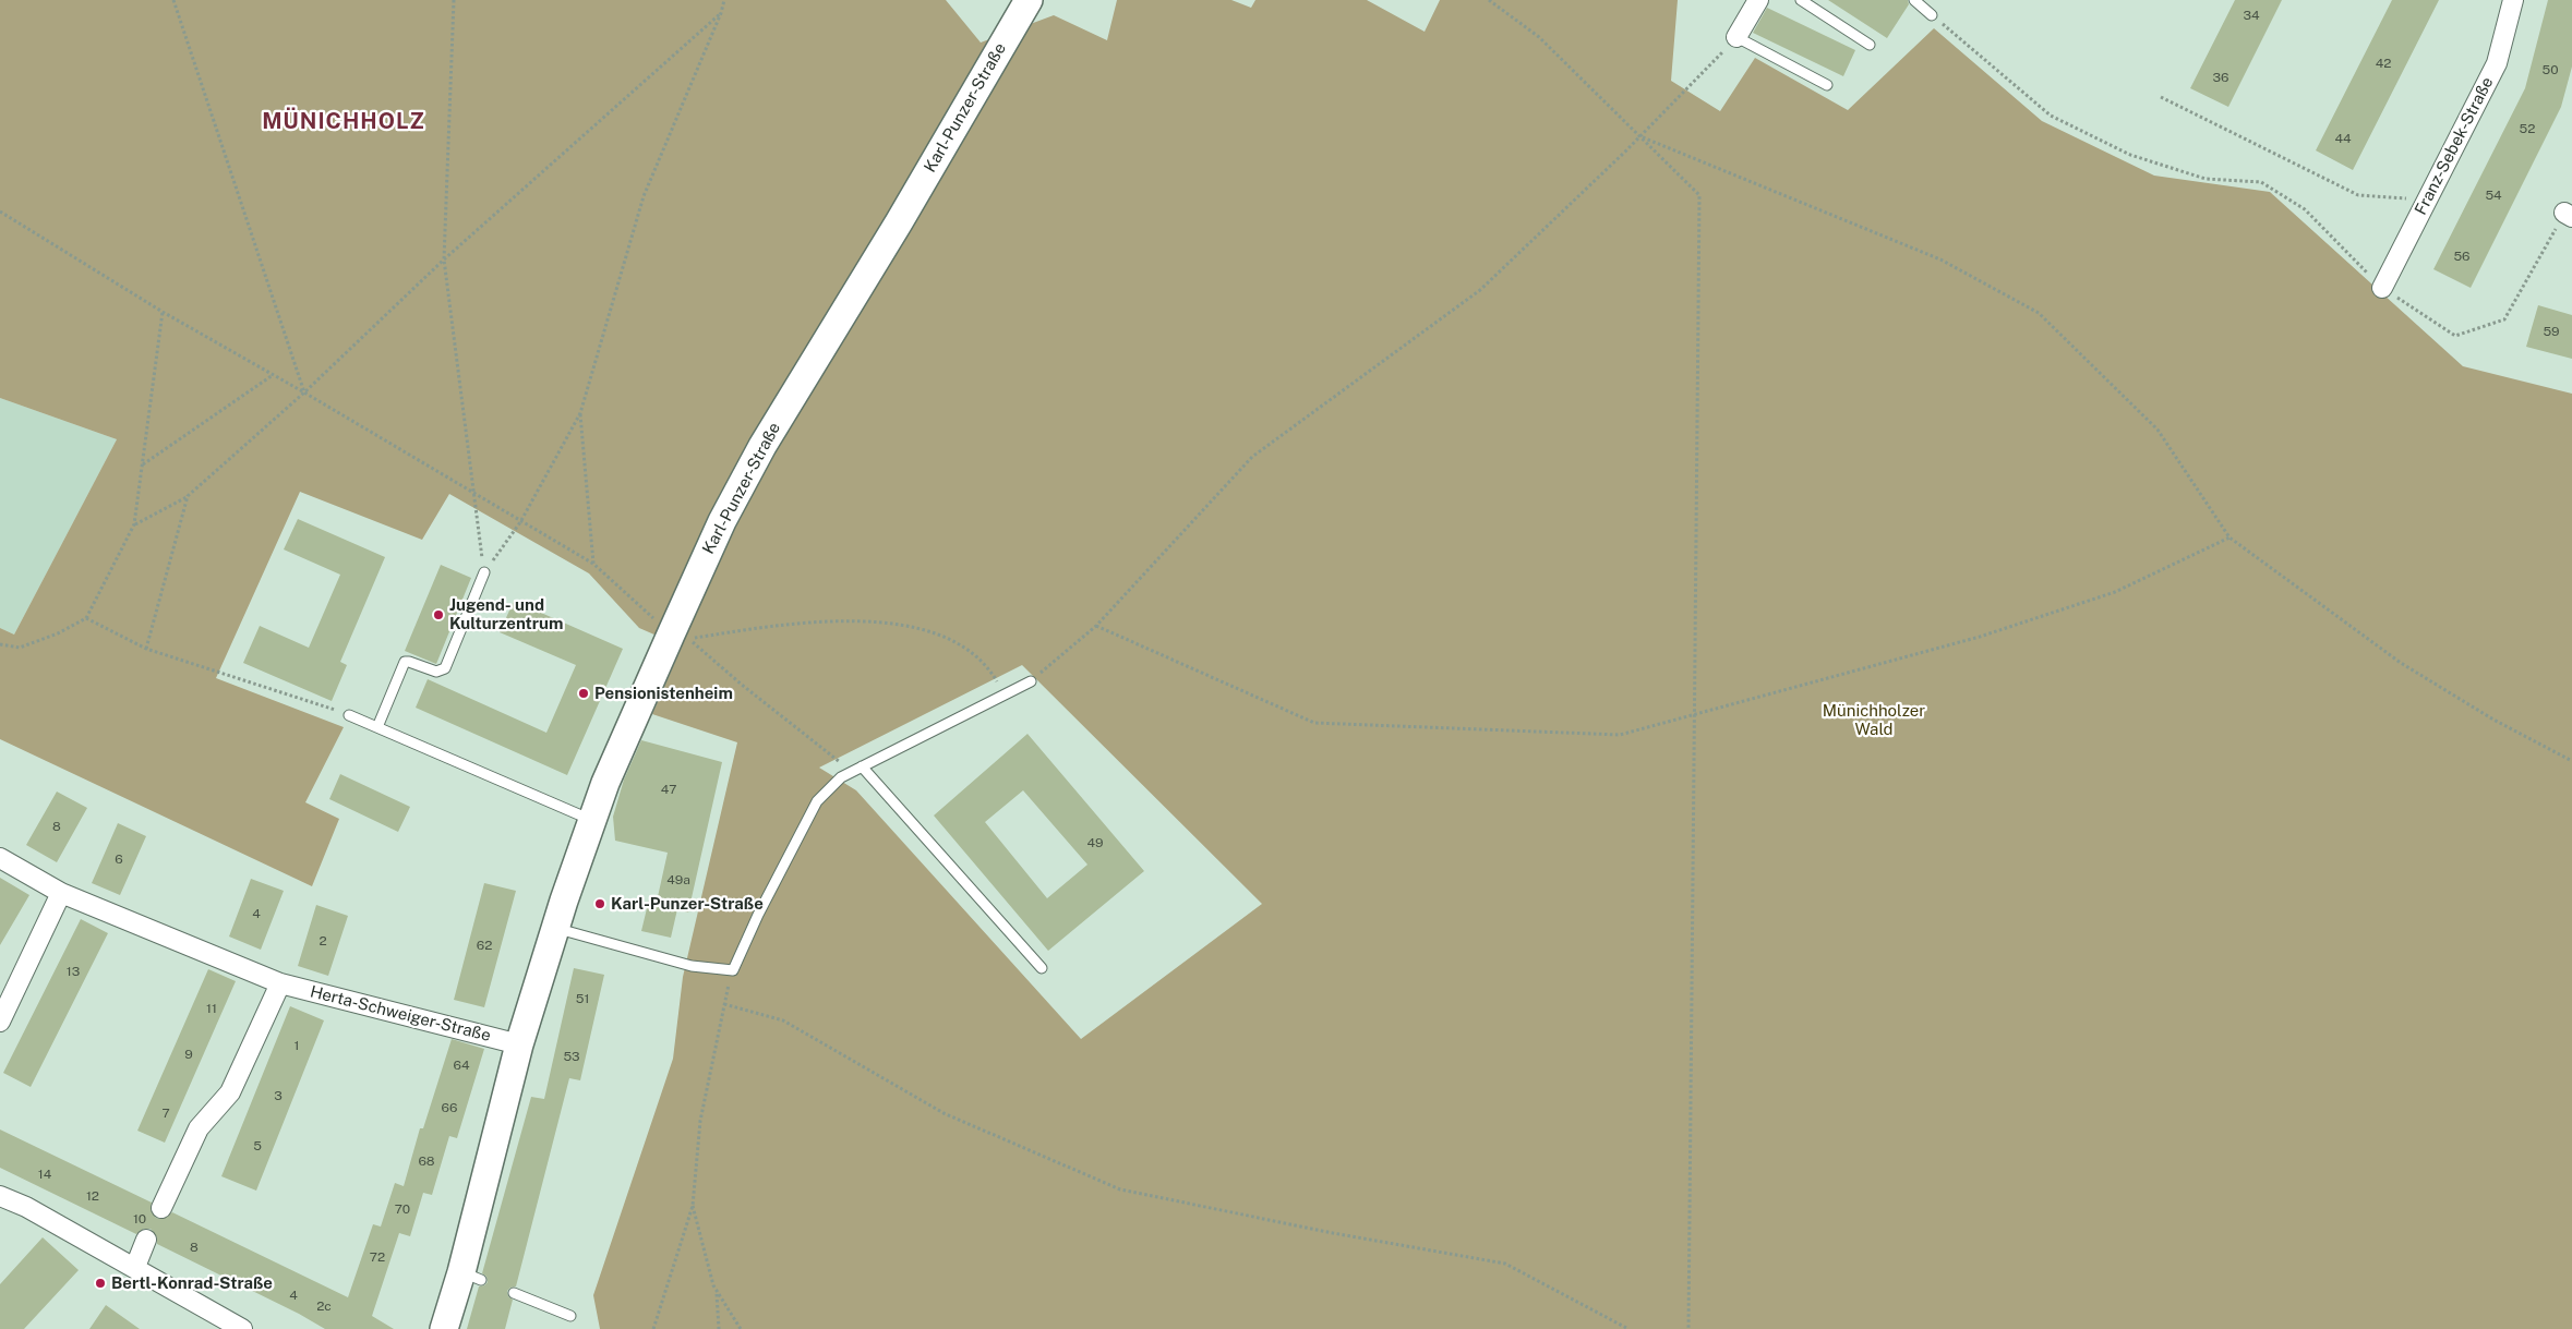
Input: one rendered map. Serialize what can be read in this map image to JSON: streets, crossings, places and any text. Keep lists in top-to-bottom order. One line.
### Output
{"streets":{"street":["Karl-Punzer-Straße","Franz-Sebek-Straße","Herta-Schweiger-Straße"]},"crossings":[["Karl-Punzer-Straße","Herta-Schweiger-Straße"]],"districts":["MÜNICHHOLZ"],"parks":["Münichholzer Wald"],"places":["Jugend- und Kulturzentrum","Pensionistenheim","Karl-Punzer-Straße","Bertl-Konrad-Straße"],"house_numbers":["34","42","50","36","52","44","54","56","59","47","8","49","6","49a","4","2","62","13","51","11","1","9","53","64","3","66","7","5","68","14","12","70","10","8","72","4","2c"]}
